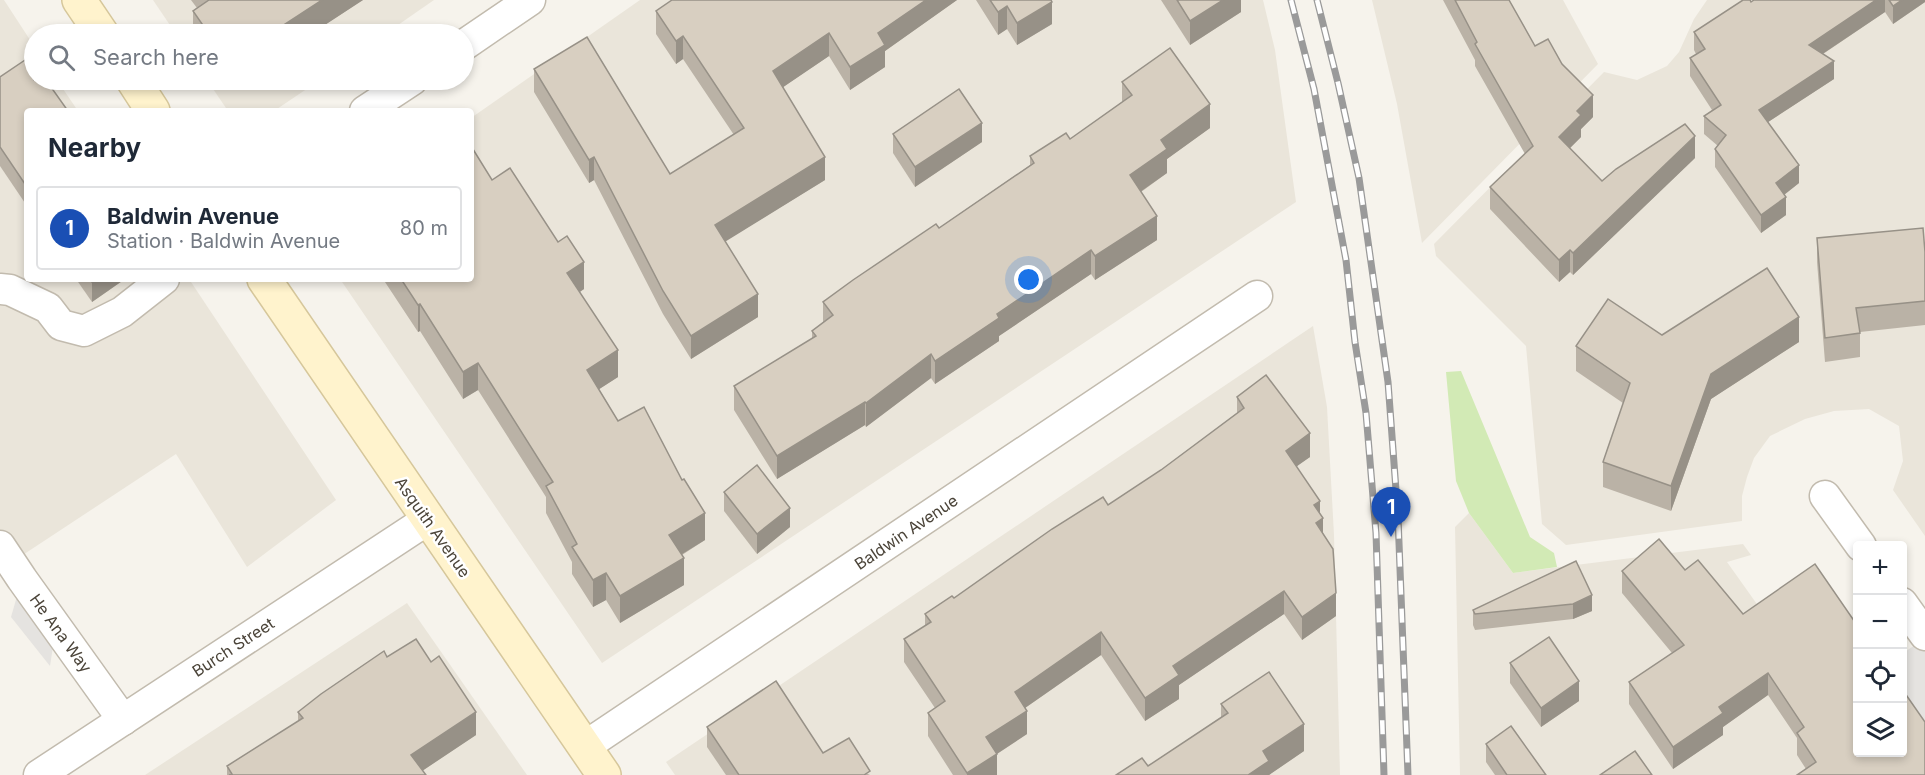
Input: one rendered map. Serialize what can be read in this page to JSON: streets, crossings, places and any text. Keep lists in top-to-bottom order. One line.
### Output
{"streets":{"street":["Asquith Avenue","Baldwin Avenue","He Ana Way","Burch Street"]},"crossings":[["Asquith Avenue","Baldwin Avenue"],["Asquith Avenue","Burch Street"],["He Ana Way","Burch Street"]],"page":{"search":"Search here","heading":"Nearby","list":[{"mark":"1","name":"Baldwin Avenue","note":"Station · Baldwin Avenue","value":"80 m"}],"pins":"1","map_buttons":["+","−"]}}
